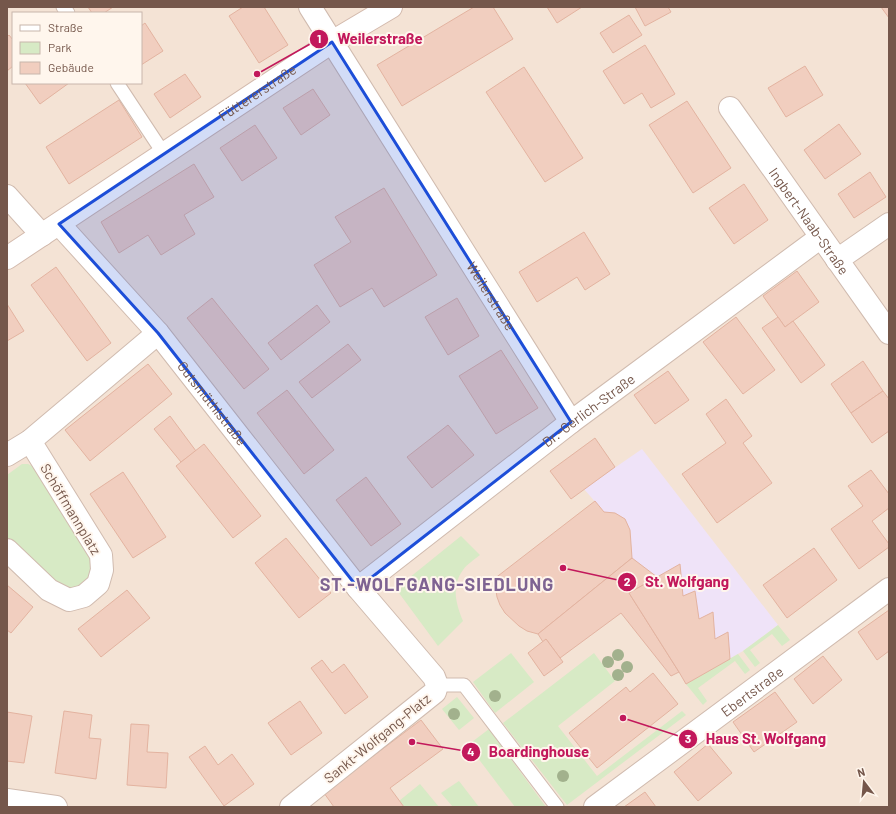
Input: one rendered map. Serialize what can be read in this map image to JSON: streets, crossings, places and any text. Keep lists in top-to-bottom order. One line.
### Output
{"streets":{"street":["Füttererstraße","Ingbert-Naab-Straße","Weilerstraße","Gutsmüthlstraße","Dr.-Gerlich-Straße","Schöffmannplatz","Ebertstraße","Sankt-Wolfgang-Platz"]},"crossings":[["Füttererstraße","Weilerstraße"],["Füttererstraße","Gutsmüthlstraße"],["Ingbert-Naab-Straße","Dr.-Gerlich-Straße"],["Weilerstraße","Dr.-Gerlich-Straße"],["Gutsmüthlstraße","Dr.-Gerlich-Straße"],["Gutsmüthlstraße","Sankt-Wolfgang-Platz"],["Dr.-Gerlich-Straße","Sankt-Wolfgang-Platz"]],"districts":["ST.-WOLFGANG-SIEDLUNG"],"places":["Weilerstraße","St. Wolfgang","Haus St. Wolfgang","Boardinghouse"],"legend":["Straße","Park","Gebäude"],"north":"top"}
